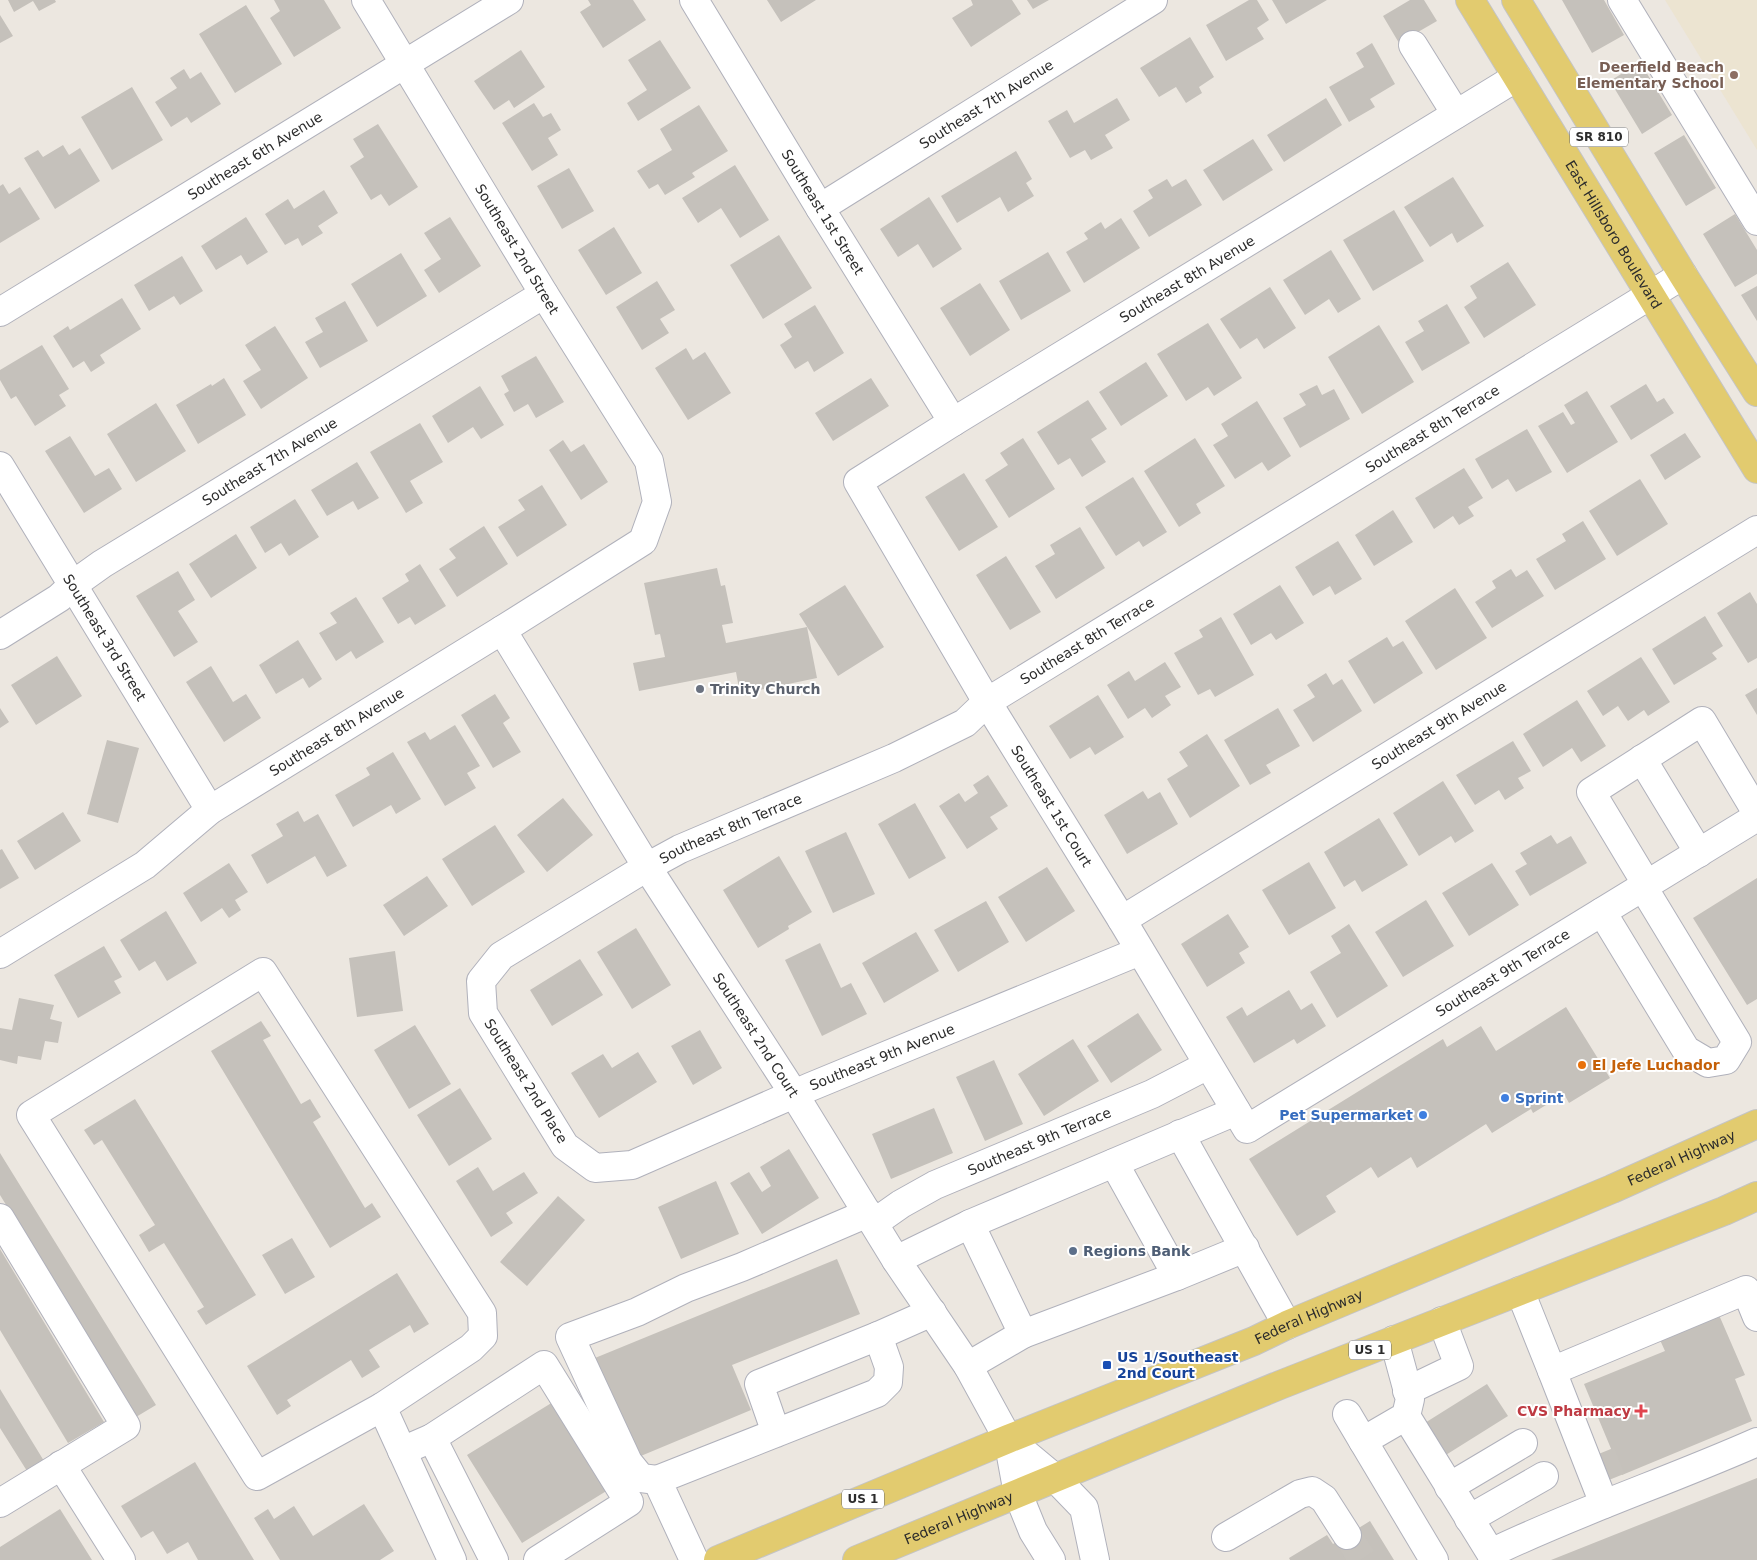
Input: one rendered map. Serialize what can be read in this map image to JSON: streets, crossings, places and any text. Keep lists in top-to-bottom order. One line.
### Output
{"streets":{"main road":["SR 810","East Hillsboro Boulevard","Federal Highway","US 1"],"street":["Southeast 7th Avenue","Southeast 6th Avenue","Southeast 1st Street","Southeast 2nd Street","Southeast 8th Avenue","Southeast 8th Terrace","Southeast 3rd Street","Southeast 9th Avenue","Southeast 1st Court","Southeast 9th Terrace","Southeast 2nd Court","Southeast 2nd Place"]},"crossings":[["Southeast 7th Avenue","Southeast 1st Street"],["Southeast 7th Avenue","Southeast 2nd Street"],["Southeast 7th Avenue","Southeast 3rd Street"],["SR 810","Southeast 8th Terrace"],["Southeast 6th Avenue","Southeast 2nd Street"],["Southeast 1st Street","Southeast 8th Avenue"],["East Hillsboro Boulevard","Southeast 8th Avenue"],["East Hillsboro Boulevard","Southeast 8th Terrace"],["Southeast 2nd Street","Southeast 8th Avenue"],["Southeast 8th Avenue","Southeast 3rd Street"],["Southeast 8th Avenue","Southeast 1st Court"],["Southeast 8th Avenue","Southeast 2nd Court"],["Southeast 8th Terrace","Southeast 1st Court"],["Southeast 8th Terrace","Southeast 2nd Court"],["Southeast 8th Terrace","Southeast 2nd Place"],["Southeast 9th Avenue","Southeast 1st Court"],["Southeast 9th Avenue","Southeast 2nd Court"],["Southeast 9th Avenue","Southeast 2nd Place"],["Southeast 1st Court","Southeast 9th Terrace"],["Southeast 9th Terrace","Southeast 2nd Court"],["Southeast 2nd Court","Federal Highway"]],"places":{"other":["Deerfield Beach Elementary School","Trinity Church","El Jefe Luchador","Sprint","Pet Supermarket","Regions Bank"],"transit":["US 1/Southeast 2nd Court"],"health":["CVS Pharmacy"]}}
